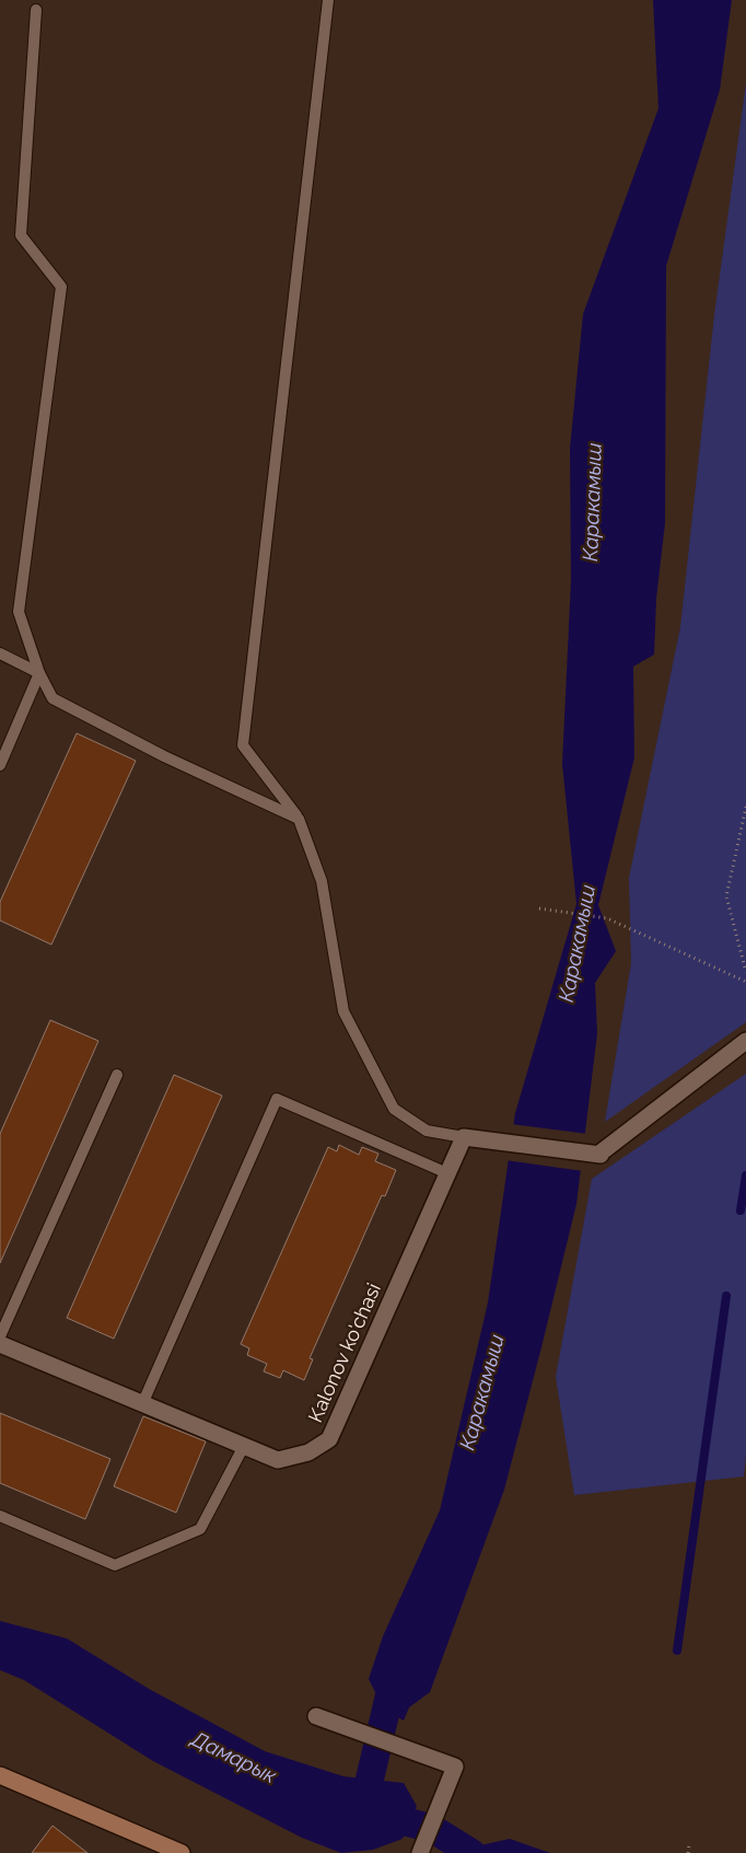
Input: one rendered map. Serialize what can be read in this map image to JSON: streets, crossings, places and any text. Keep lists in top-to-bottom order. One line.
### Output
{"streets":{"street":["Kalonov ko'chasi"]},"water":["Каракамыш","Дамарык"]}
